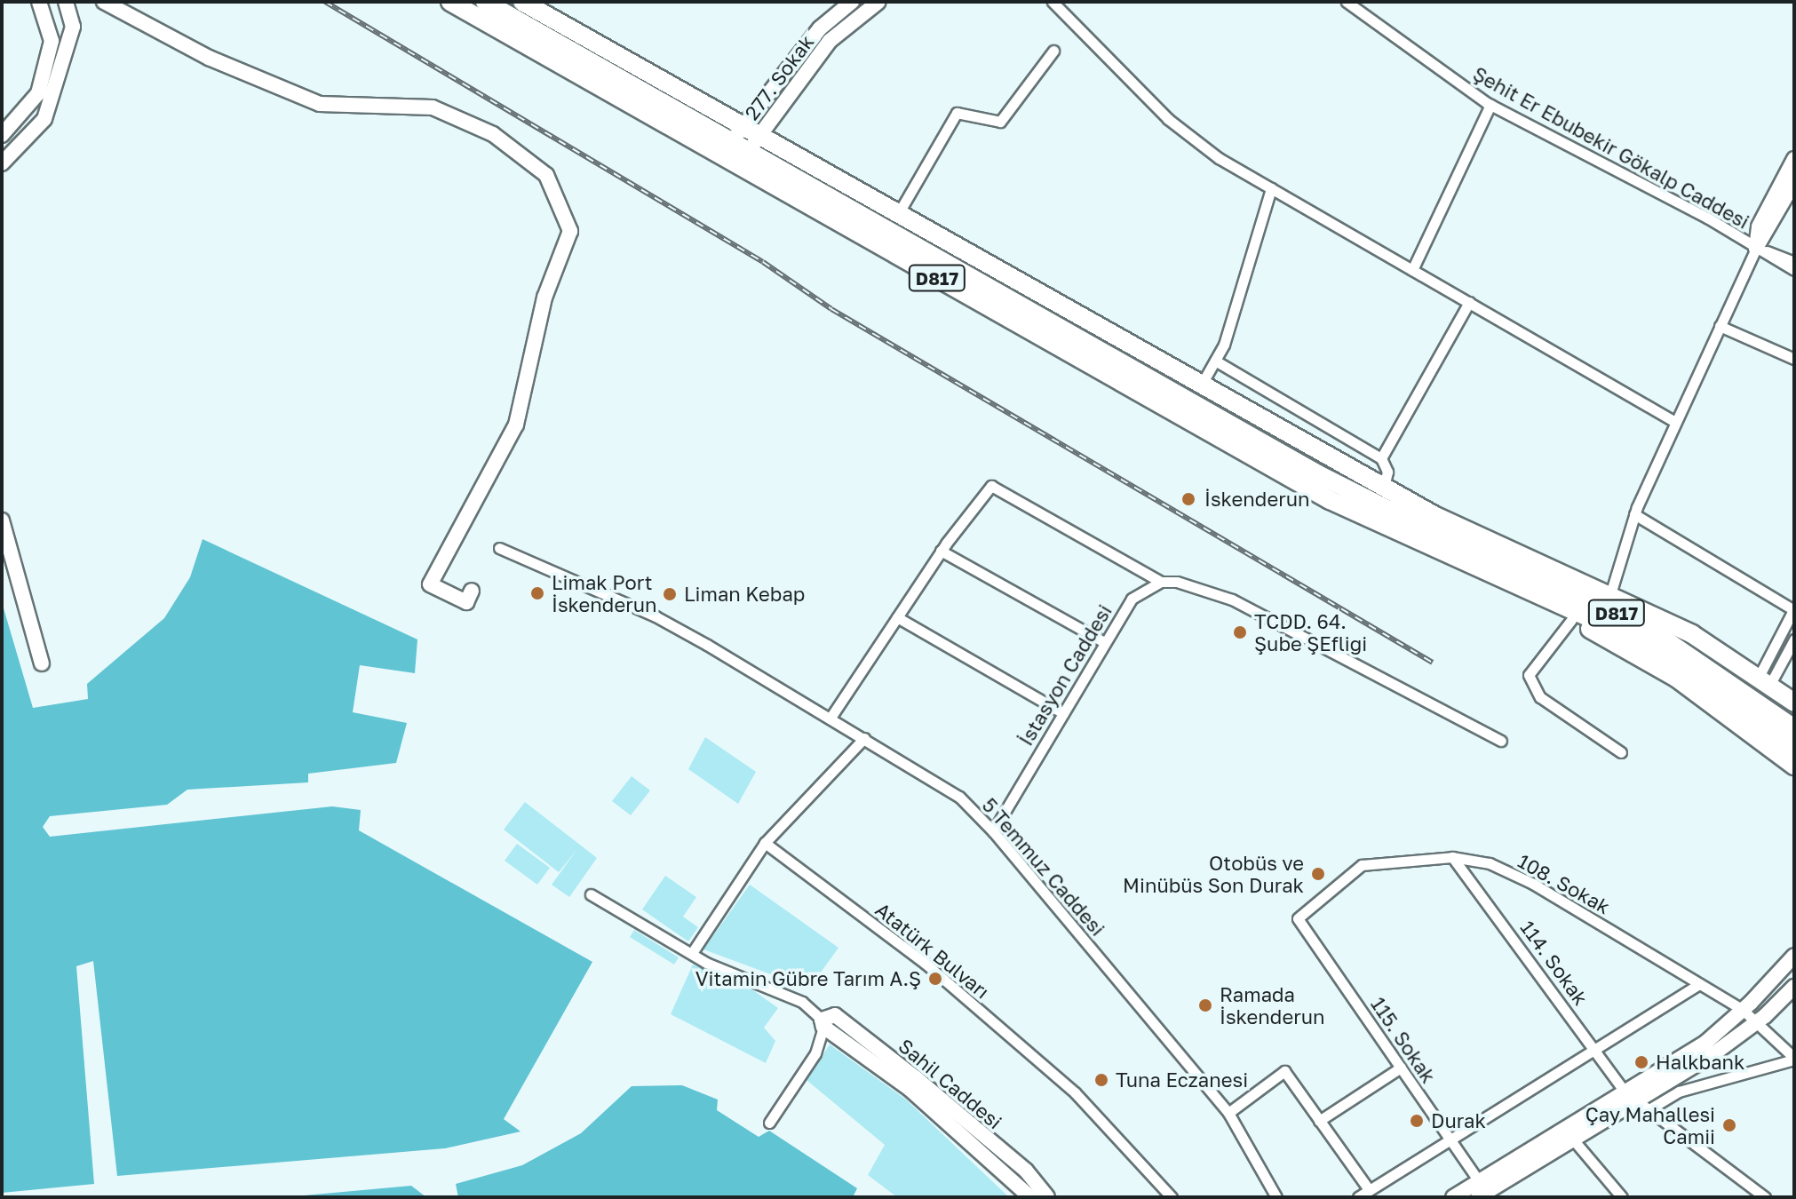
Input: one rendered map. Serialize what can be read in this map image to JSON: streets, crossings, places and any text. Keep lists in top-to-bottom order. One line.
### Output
{"streets":{"highway":["D817"],"street":["277. Sokak","Şehit Er Ebubekir Gökalp Caddesi","İstasyon Caddesi","5 Temmuz Caddesi","108. Sokak","Atatürk Bulvarı","114. Sokak","115. Sokak","Sahil Caddesi"]},"crossings":[["277. Sokak","D817"],["İstasyon Caddesi","5 Temmuz Caddesi"],["108. Sokak","114. Sokak"],["108. Sokak","115. Sokak"]],"places":["İskenderun","Limak Port İskenderun","Liman Kebap","TCDD. 64. Şube ŞEfliği","Otobüs ve Minübüs Son Durak","Vitamin Gübre Tarım A.Ş","Ramada İskenderun","Halkbank","Tuna Eczanesi","Durak","Çay Mahallesi Camii"]}
